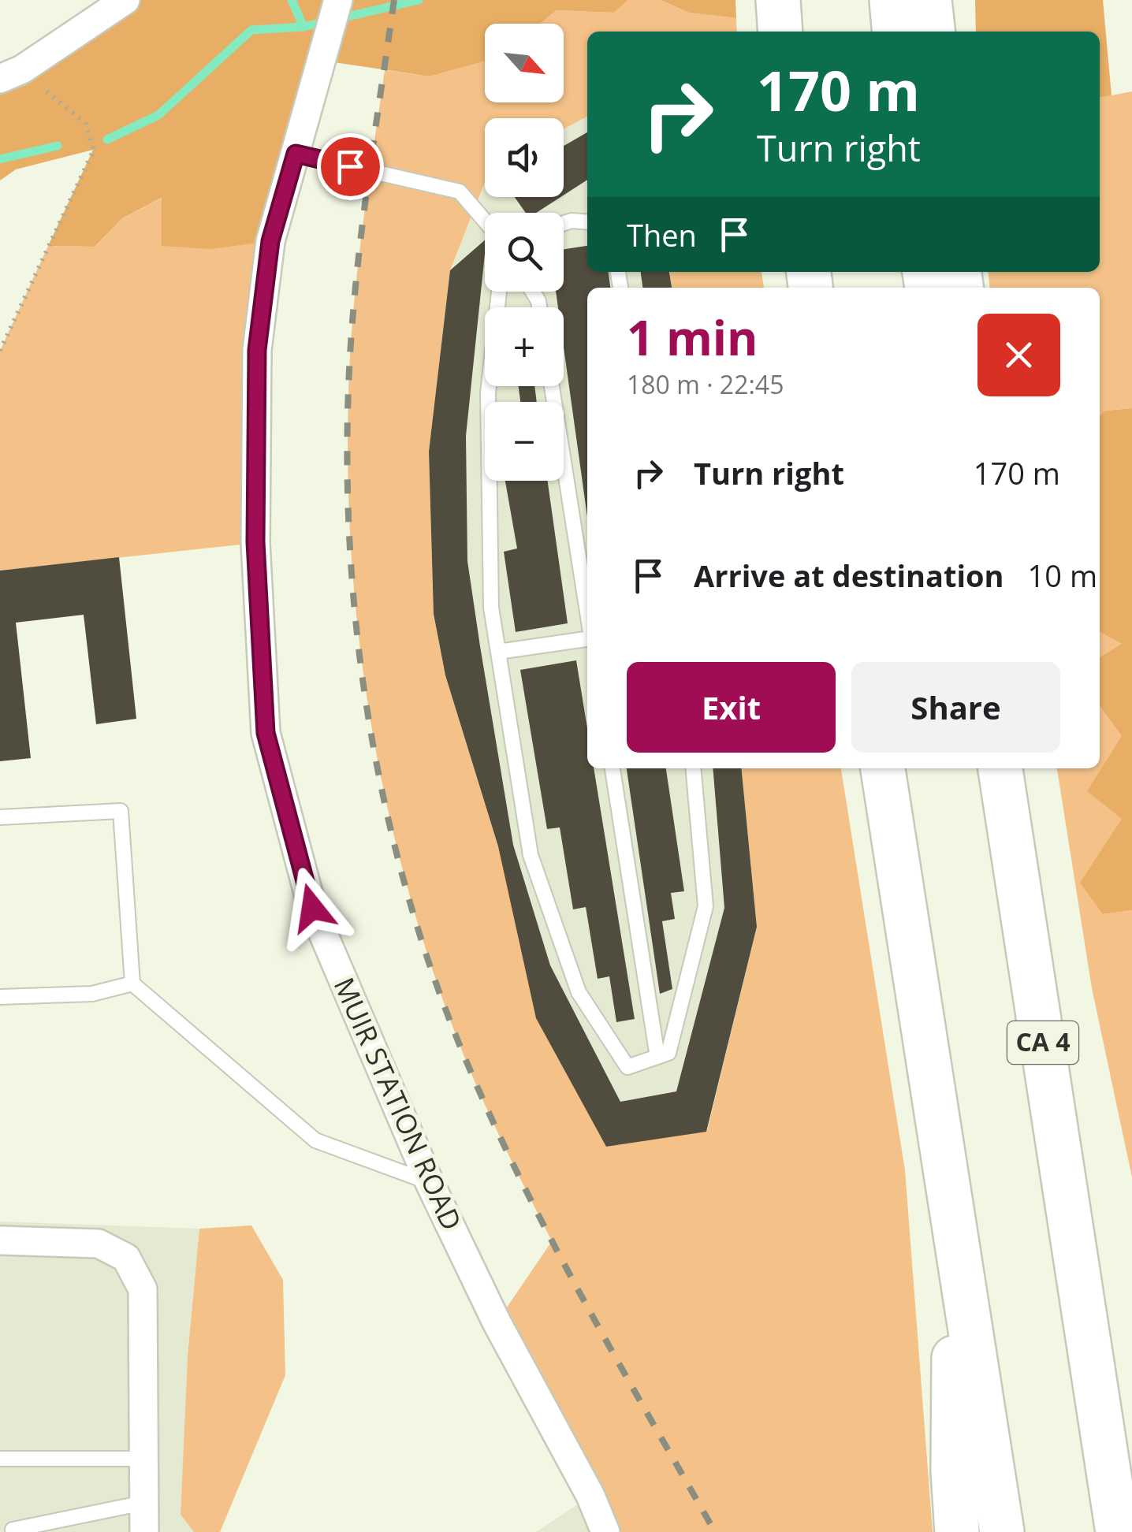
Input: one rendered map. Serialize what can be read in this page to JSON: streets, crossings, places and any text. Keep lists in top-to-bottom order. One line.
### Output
{"streets":{"highway":["CA 4"],"street":["MUIR STATION ROAD"]},"north":"bottom right","page":{"map_buttons":["+","−"],"turn":["170 m","Turn right"],"then":"Then","heading":["1 min","180 m · 22:45"],"list":[{"name":"Turn right","value":"170 m"},{"name":"Arrive at destination","value":"10 m"}],"buttons":["Exit","Share"]}}
